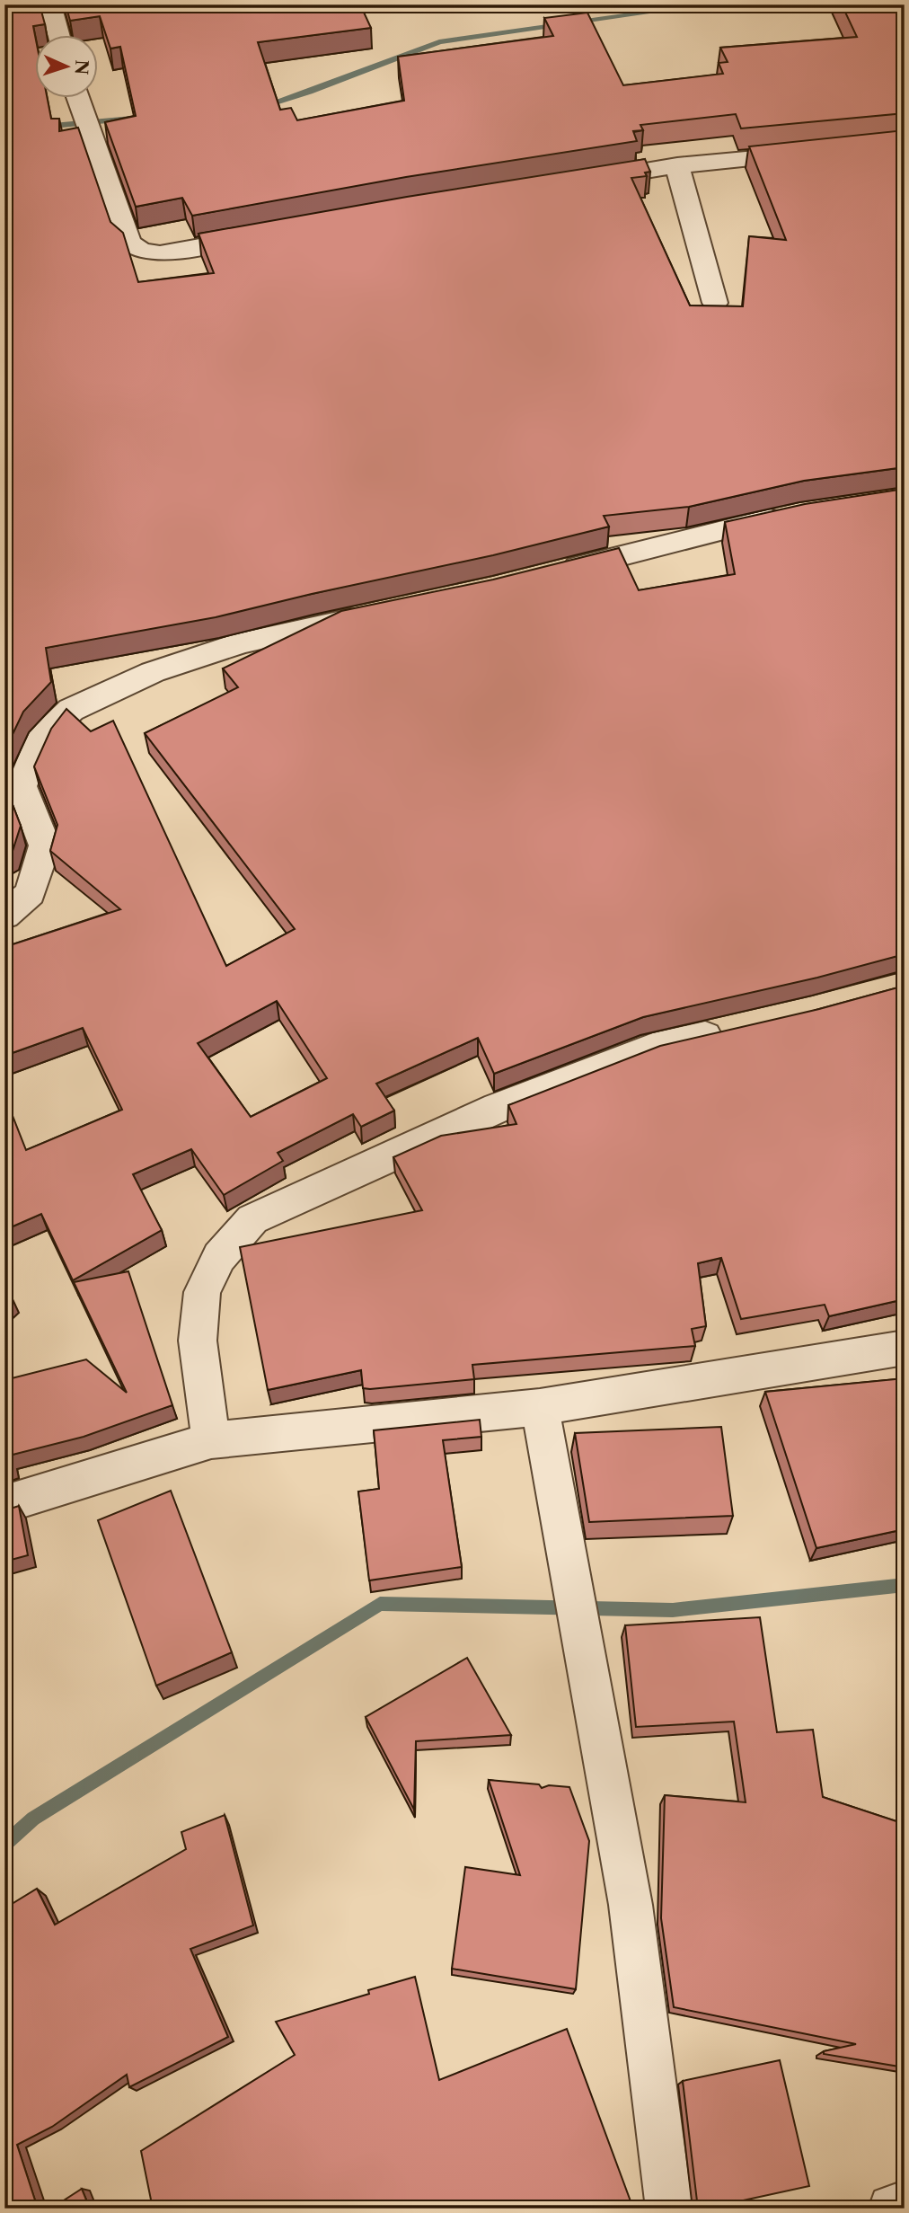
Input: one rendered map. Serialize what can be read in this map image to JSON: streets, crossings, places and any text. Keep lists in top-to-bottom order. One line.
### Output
{"north":"right"}
